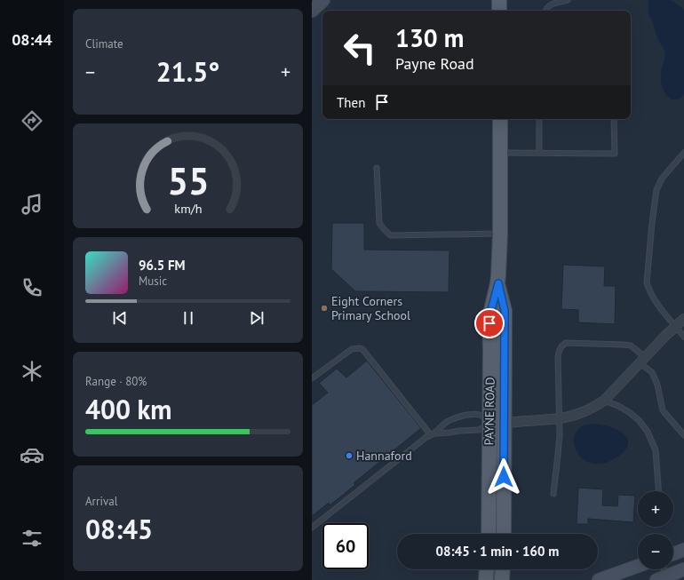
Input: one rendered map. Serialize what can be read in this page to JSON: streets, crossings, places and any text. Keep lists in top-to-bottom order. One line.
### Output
{"streets":{"main road":["PAYNE ROAD"]},"places":["Eight Corners Primary School","Hannaford"],"page":{"tabs":"08:44","tile":["Climate",["Range · 80%","400 km"],["Arrival","08:45"]],"turn":["130 m","Payne Road"],"heat":["−","21.5°","+"],"then":"Then","song":["96.5 FM","Music"],"map_buttons":["+","−"],"limit":"60","trip":"08:45 · 1 min · 160 m","gauge":["55","km/h"]}}
